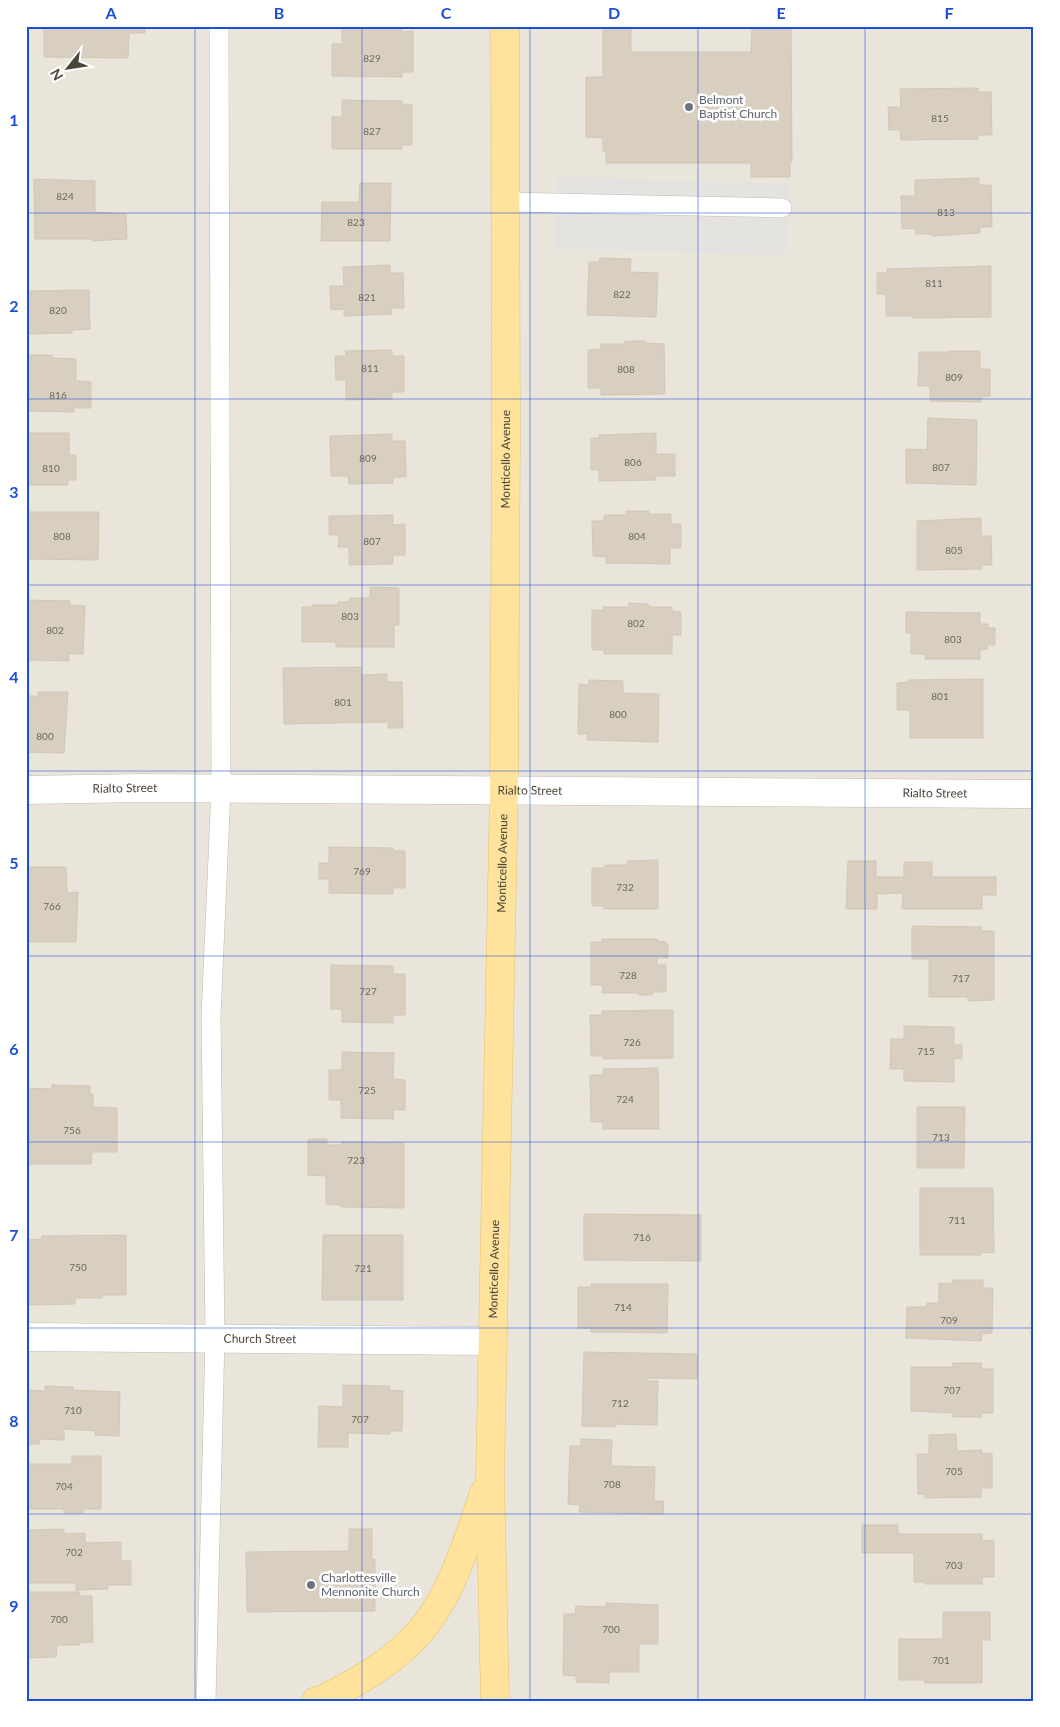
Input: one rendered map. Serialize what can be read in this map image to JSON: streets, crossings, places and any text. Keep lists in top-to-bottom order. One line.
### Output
{"streets":{"main road":["Monticello Avenue"],"street":["Rialto Street","Church Street"]},"crossings":[["Monticello Avenue","Rialto Street"],["Monticello Avenue","Church Street"]],"places":["Belmont Baptist Church","Charlottesville Mennonite Church"],"house_numbers":["829","815","827","824","813","823","811","822","821","820","811","808","809","816","809","806","807","810","808","804","807","805","803","802","802","803","801","801","800","800","769","732","766","728","717","727","726","715","725","724","756","713","723","711","716","750","721","714","709","707","712","710","707","705","708","704","702","703","700","700","701"],"north":"bottom left","grid":{"columns":["A","B","C","D","E","F"],"rows":["1","2","3","4","5","6","7","8","9"]}}
